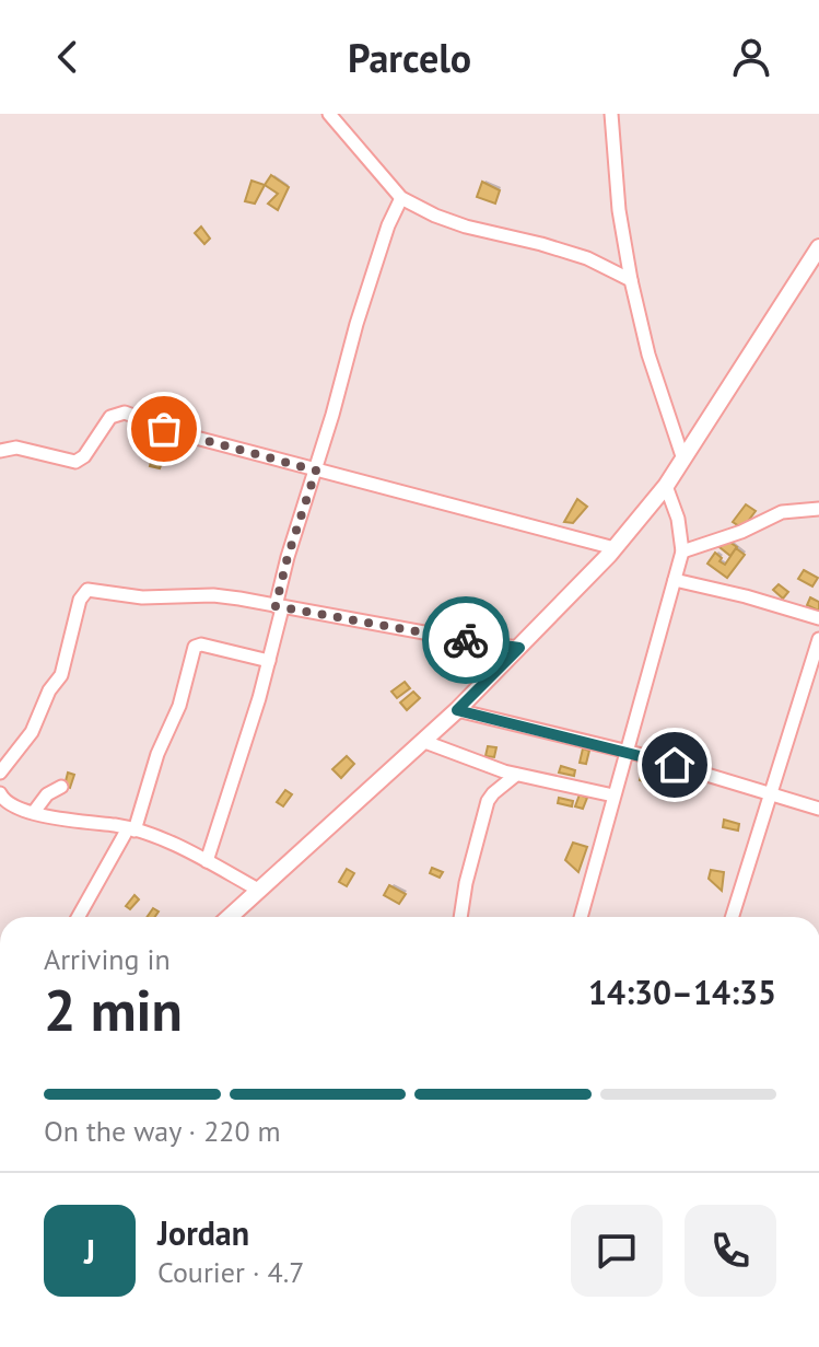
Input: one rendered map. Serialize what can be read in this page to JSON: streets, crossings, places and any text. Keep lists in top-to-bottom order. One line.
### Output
{"page":{"header":"Parcelo","heading":["2 min","Arriving in","14:30–14:35"],"panel":["Jordan","Courier · 4.7"],"bar":"On the way · 220 m","round":"J"}}
